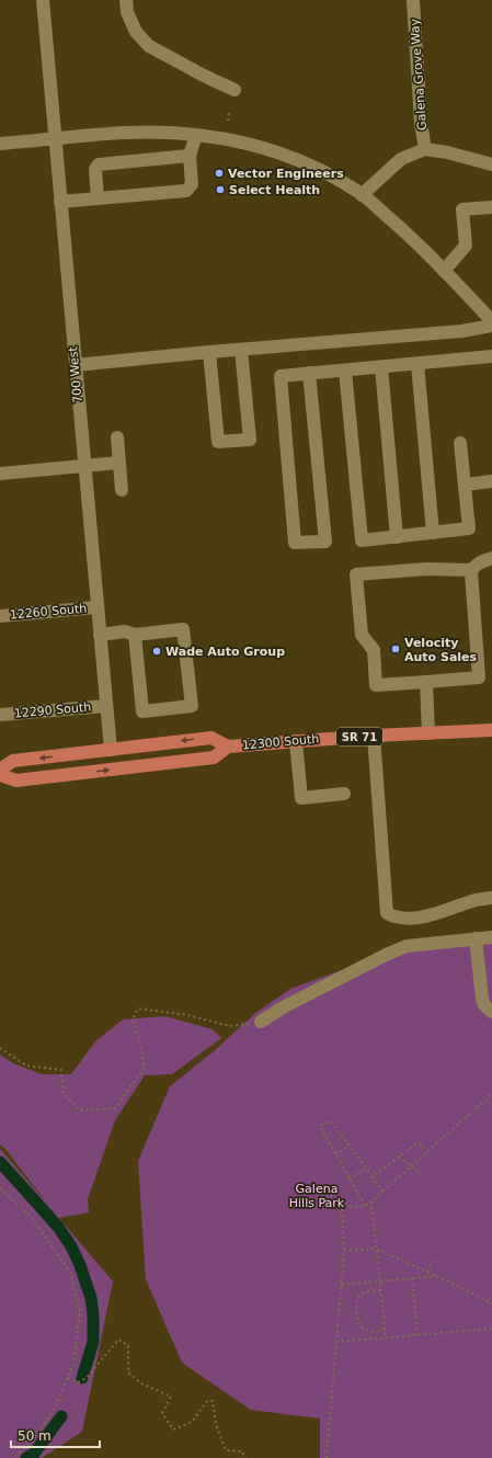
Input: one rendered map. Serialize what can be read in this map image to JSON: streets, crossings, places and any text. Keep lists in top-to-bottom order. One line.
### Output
{"streets":{"main road":["SR 71","12300 South"],"street":["Galena Grove Way","700 West","12260 South","12290 South"]},"crossings":[["700 West","12260 South"],["700 West","12290 South"],["700 West","12300 South"]],"parks":["Galena Hills Park"],"places":["Vector Engineers","Select Health","Velocity Auto Sales","Wade Auto Group"],"scale_bar":"50 m"}
